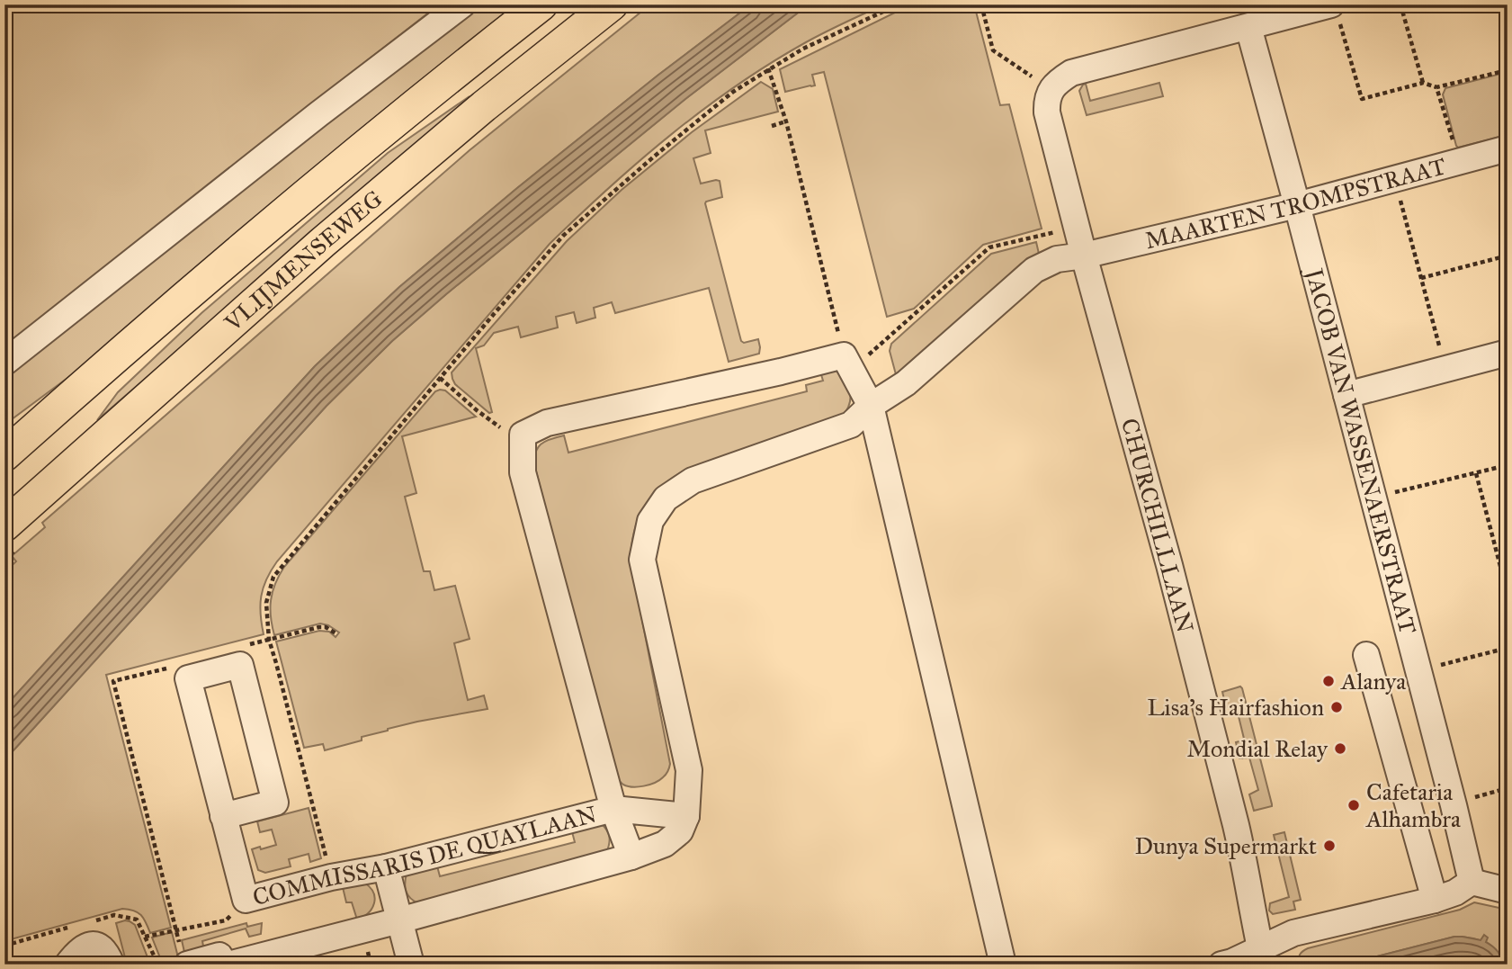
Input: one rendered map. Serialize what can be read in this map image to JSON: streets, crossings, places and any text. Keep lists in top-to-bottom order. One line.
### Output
{"streets":{"main road":["VLIJMENSEWEG"],"street":["MAARTEN TROMPSTRAAT","JACOB VAN WASSENAERSTRAAT","CHURCHILLLAAN","COMMISSARIS DE QUAYLAAN"]},"crossings":[["MAARTEN TROMPSTRAAT","JACOB VAN WASSENAERSTRAAT"],["MAARTEN TROMPSTRAAT","CHURCHILLLAAN"]],"places":["Alanya","Lisa's Hairfashion","Mondial Relay","Cafetaria Alhambra","Dunya Supermarkt"]}
